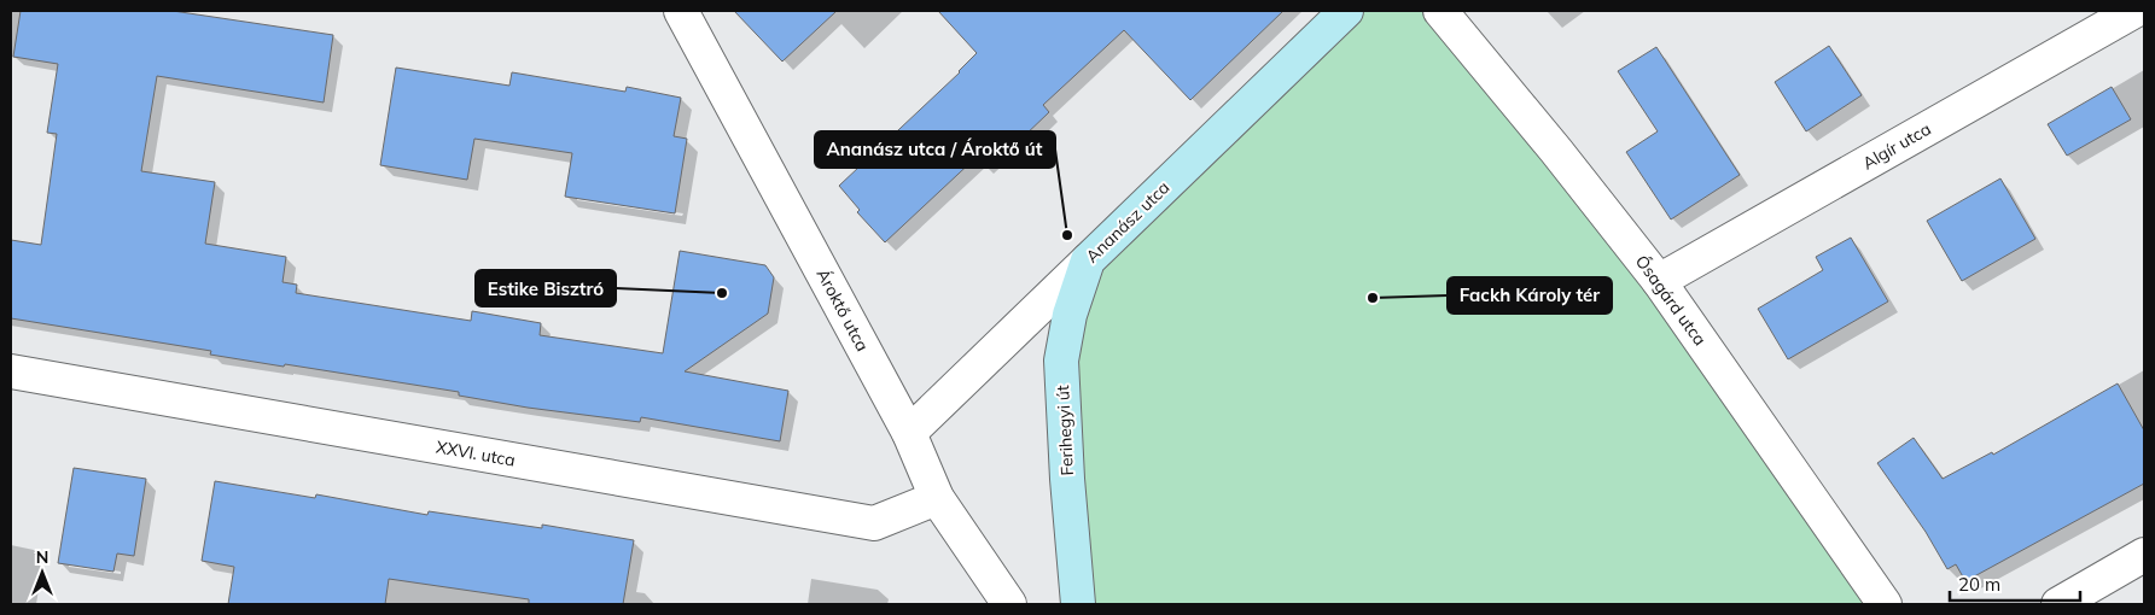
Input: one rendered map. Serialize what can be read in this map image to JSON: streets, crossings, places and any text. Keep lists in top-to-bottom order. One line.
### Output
{"streets":{"street":["Algír utca","Ananász utca","Ősagárd utca","Ároktő utca","Ferihegyi út","XXVI. utca"]},"crossings":[["Algír utca","Ősagárd utca"],["Ananász utca","Ároktő utca"],["Ananász utca","Ferihegyi út"],["Ároktő utca","XXVI. utca"]],"places":["Ananász utca / Ároktő út","Estike Bisztró","Fackh Károly tér"],"scale_bar":"20 m","north":"top"}
